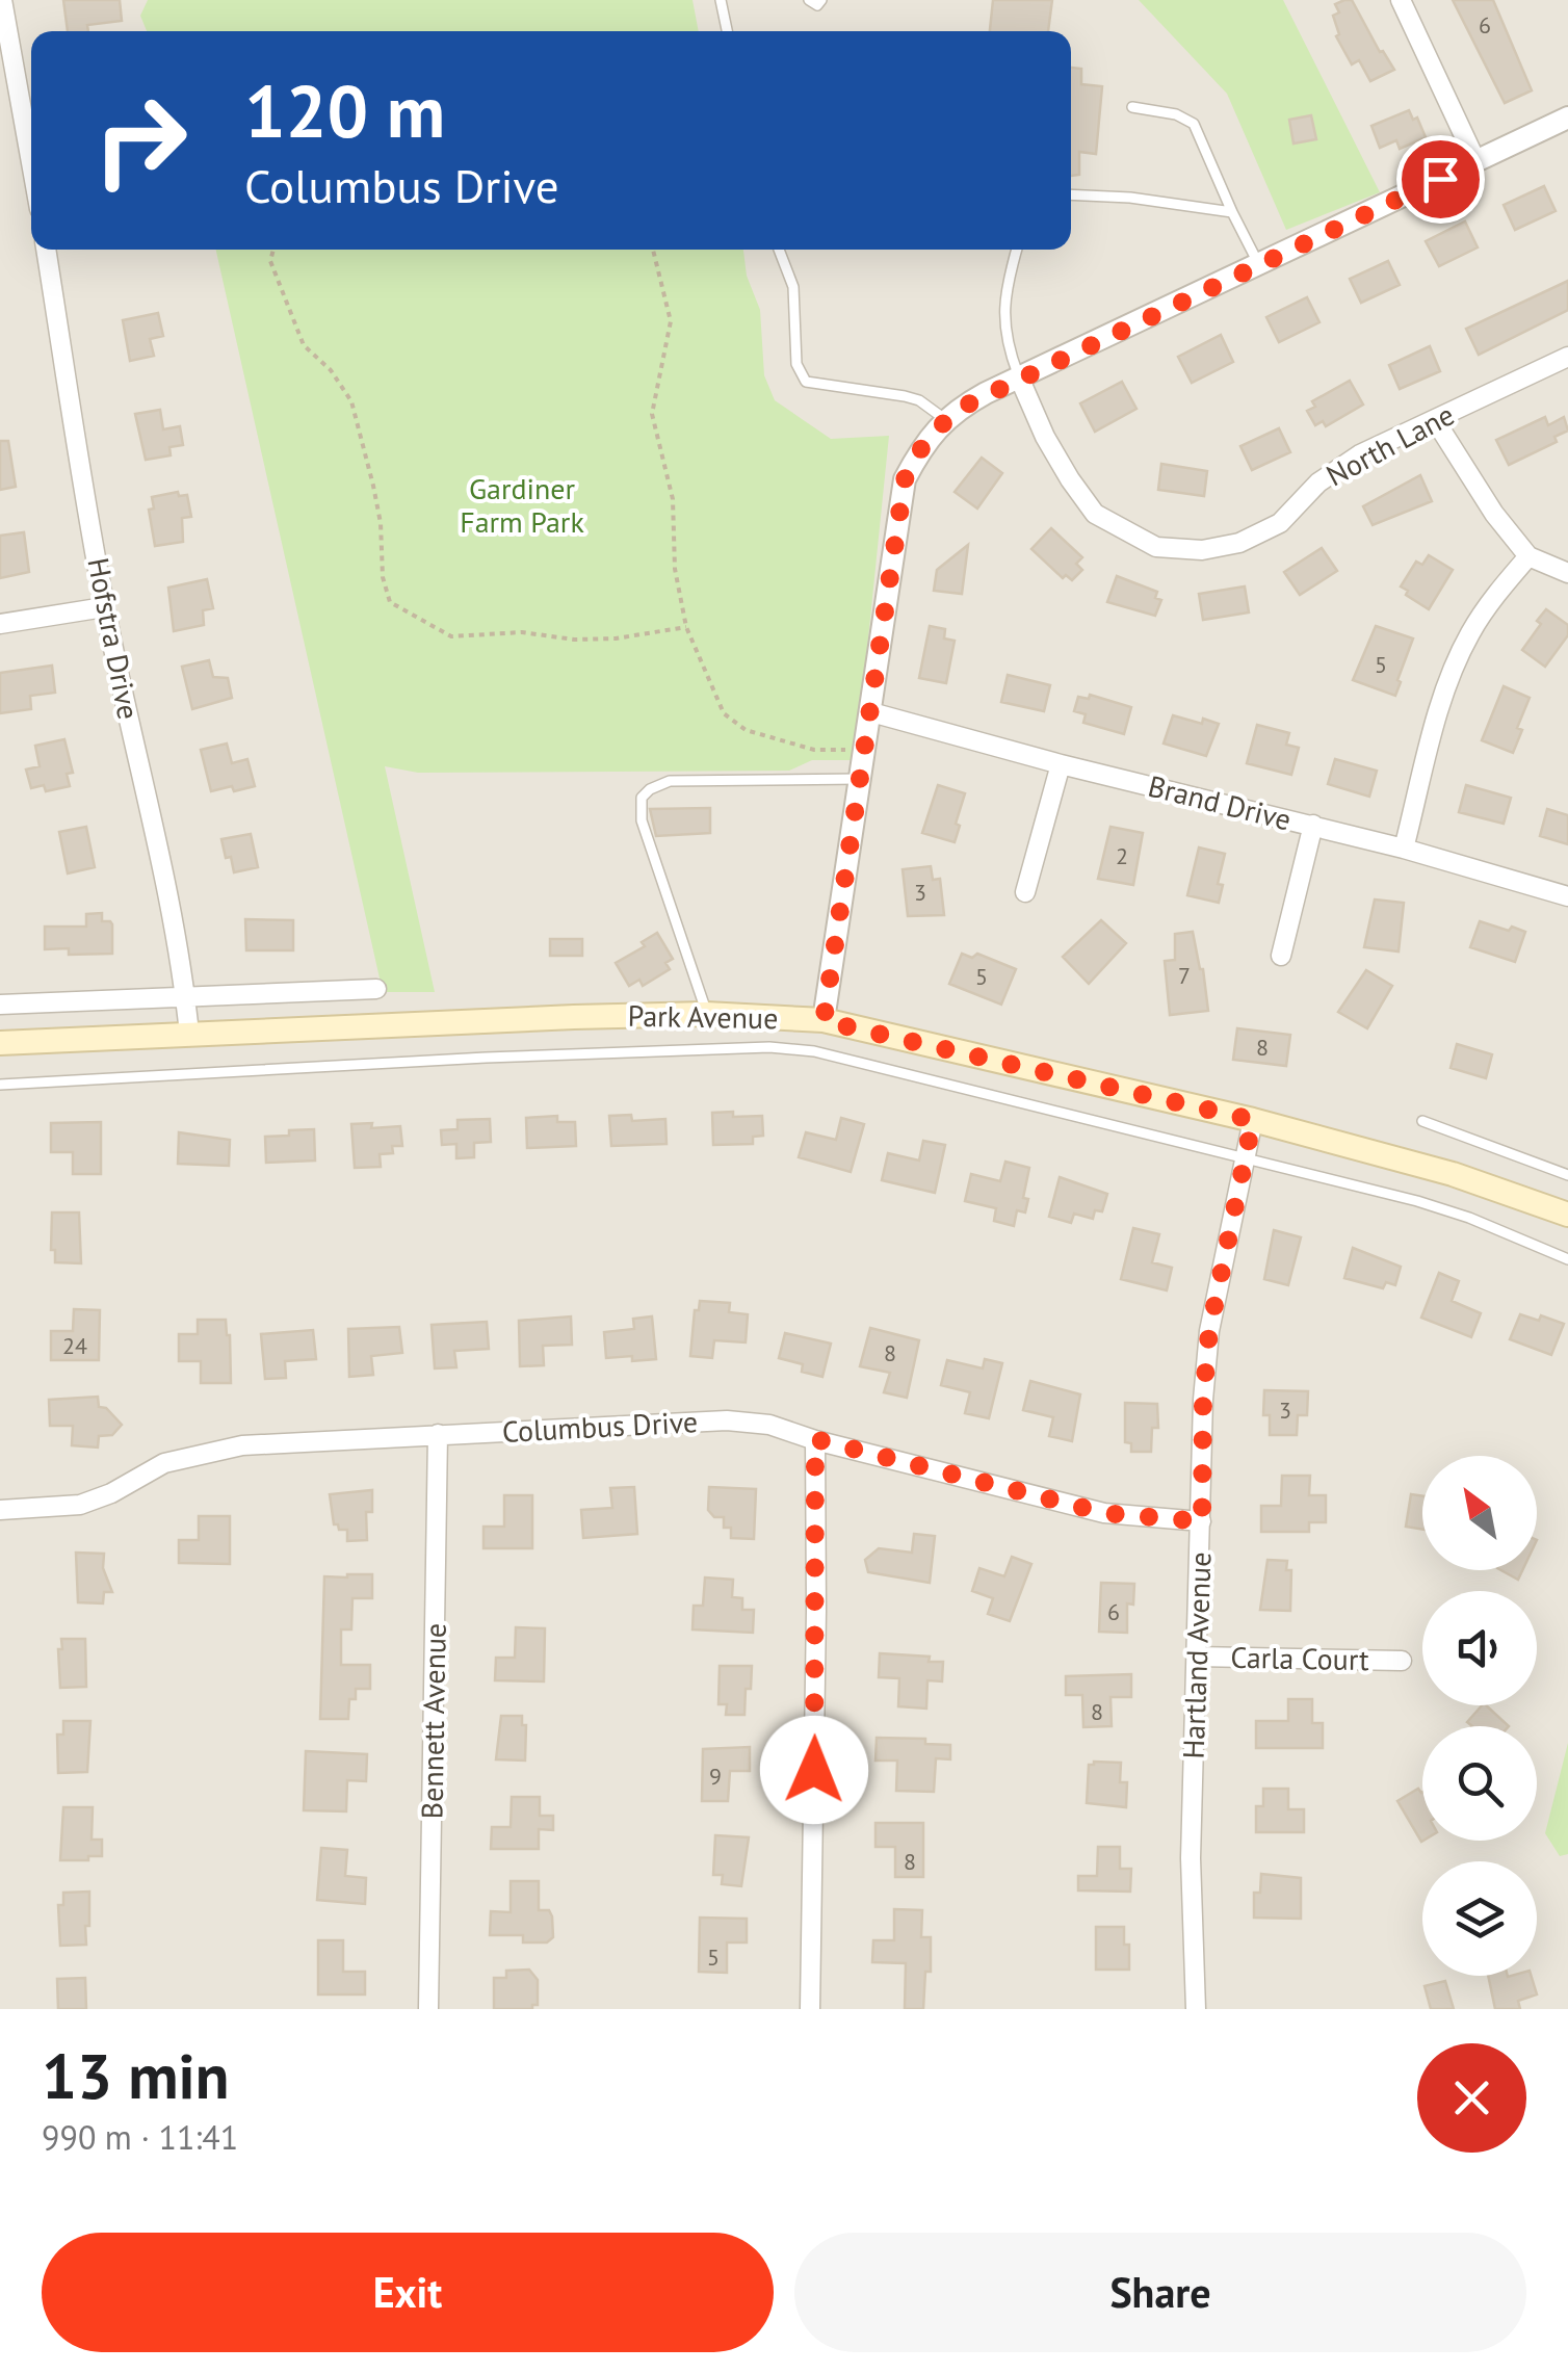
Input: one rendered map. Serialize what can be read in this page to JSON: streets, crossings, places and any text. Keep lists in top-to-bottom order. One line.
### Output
{"streets":{"main road":["Park Avenue"],"street":["North Lane","Hofstra Drive","Brand Drive","Columbus Drive","Hartland Avenue","Carla Court","Bennett Avenue"]},"crossings":[["Hofstra Drive","Park Avenue"],["Park Avenue","Hartland Avenue"],["Columbus Drive","Hartland Avenue"],["Columbus Drive","Bennett Avenue"],["Hartland Avenue","Carla Court"]],"parks":["Gardiner Farm Park"],"house_numbers":["6","5","2","3","7","5","8","24","8","3","6","8","9","8","5"],"north":"top left","page":{"turn":["120 m","Columbus Drive"],"heading":["13 min","990 m · 11:41"],"buttons":["Exit","Share"]}}
